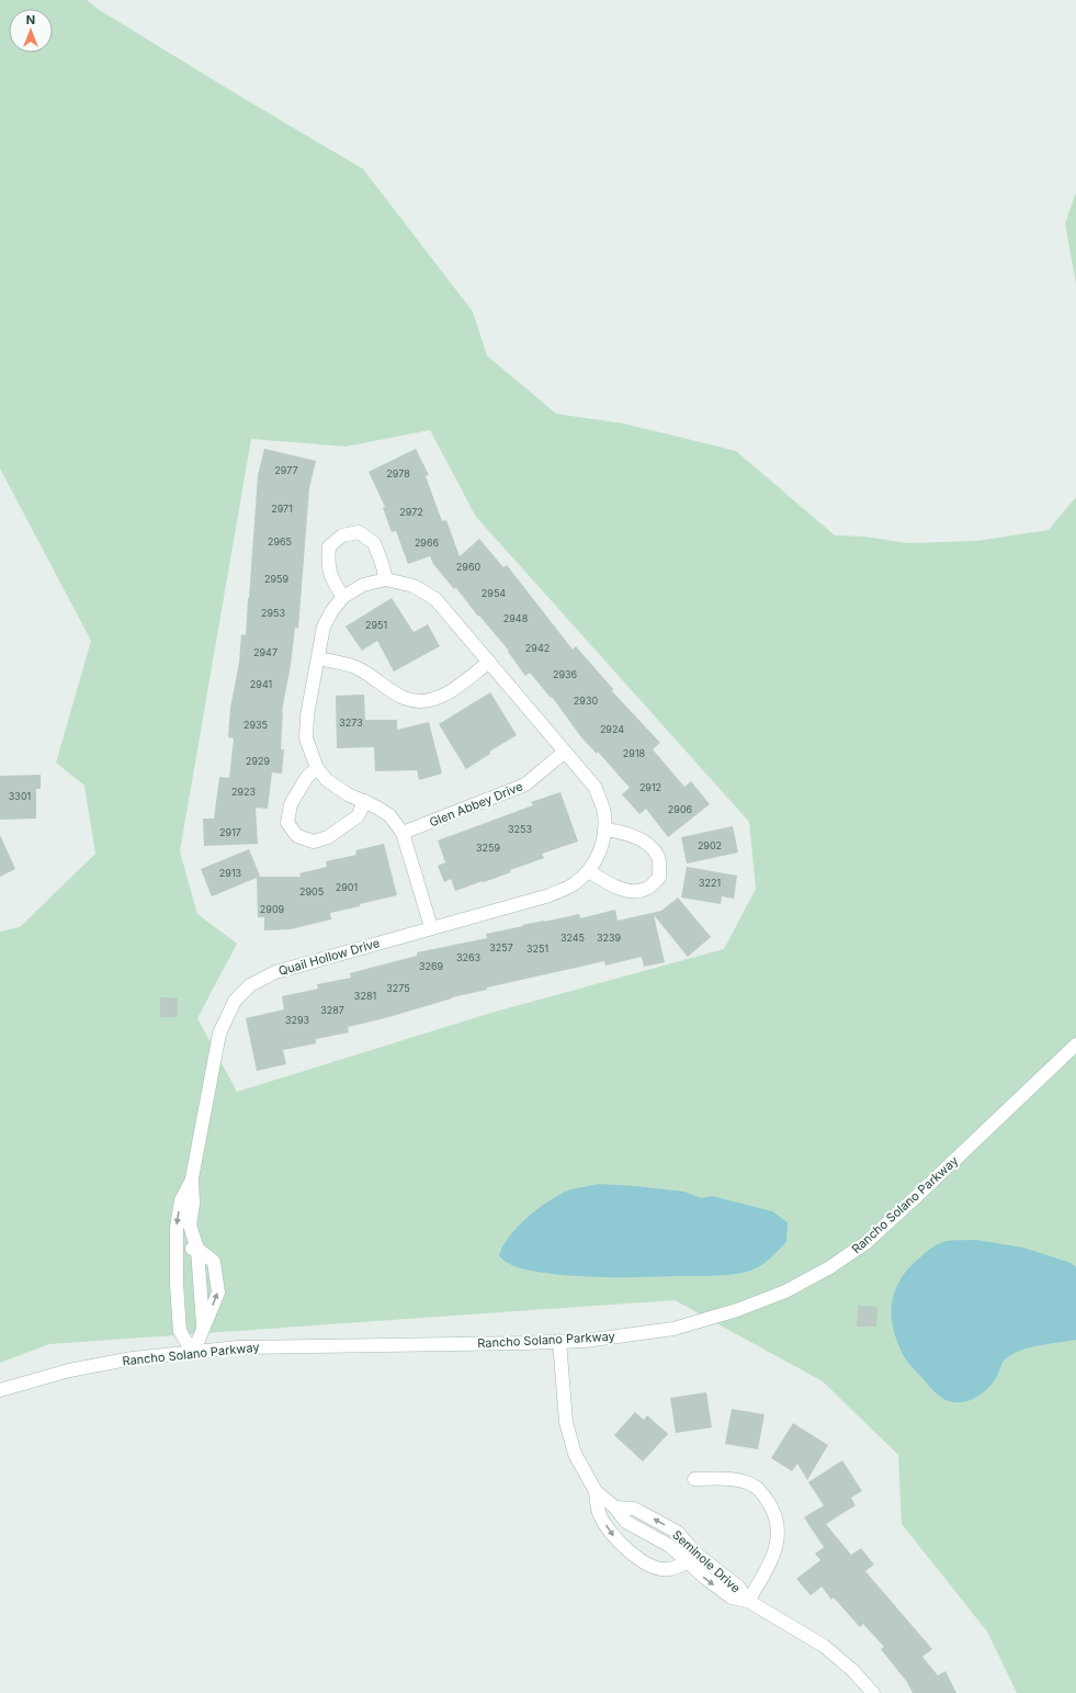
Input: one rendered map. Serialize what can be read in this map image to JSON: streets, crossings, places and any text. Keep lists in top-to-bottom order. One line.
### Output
{"streets":{"street":["Glen Abbey Drive","Quail Hollow Drive","Rancho Solano Parkway","Seminole Drive"]},"crossings":[["Glen Abbey Drive","Quail Hollow Drive"],["Quail Hollow Drive","Rancho Solano Parkway"],["Rancho Solano Parkway","Seminole Drive"]],"house_numbers":["2977","2978","2971","2972","2965","2966","2960","2959","2954","2953","2948","2951","2942","2947","2936","2941","2930","3273","2935","2924","2918","2929","2912","2923","3301","2906","3253","2917","2902","3259","2913","3221","2901","2905","2909","3245","3239","3257","3251","3263","3269","3275","3281","3287","3293"],"north":"top"}
